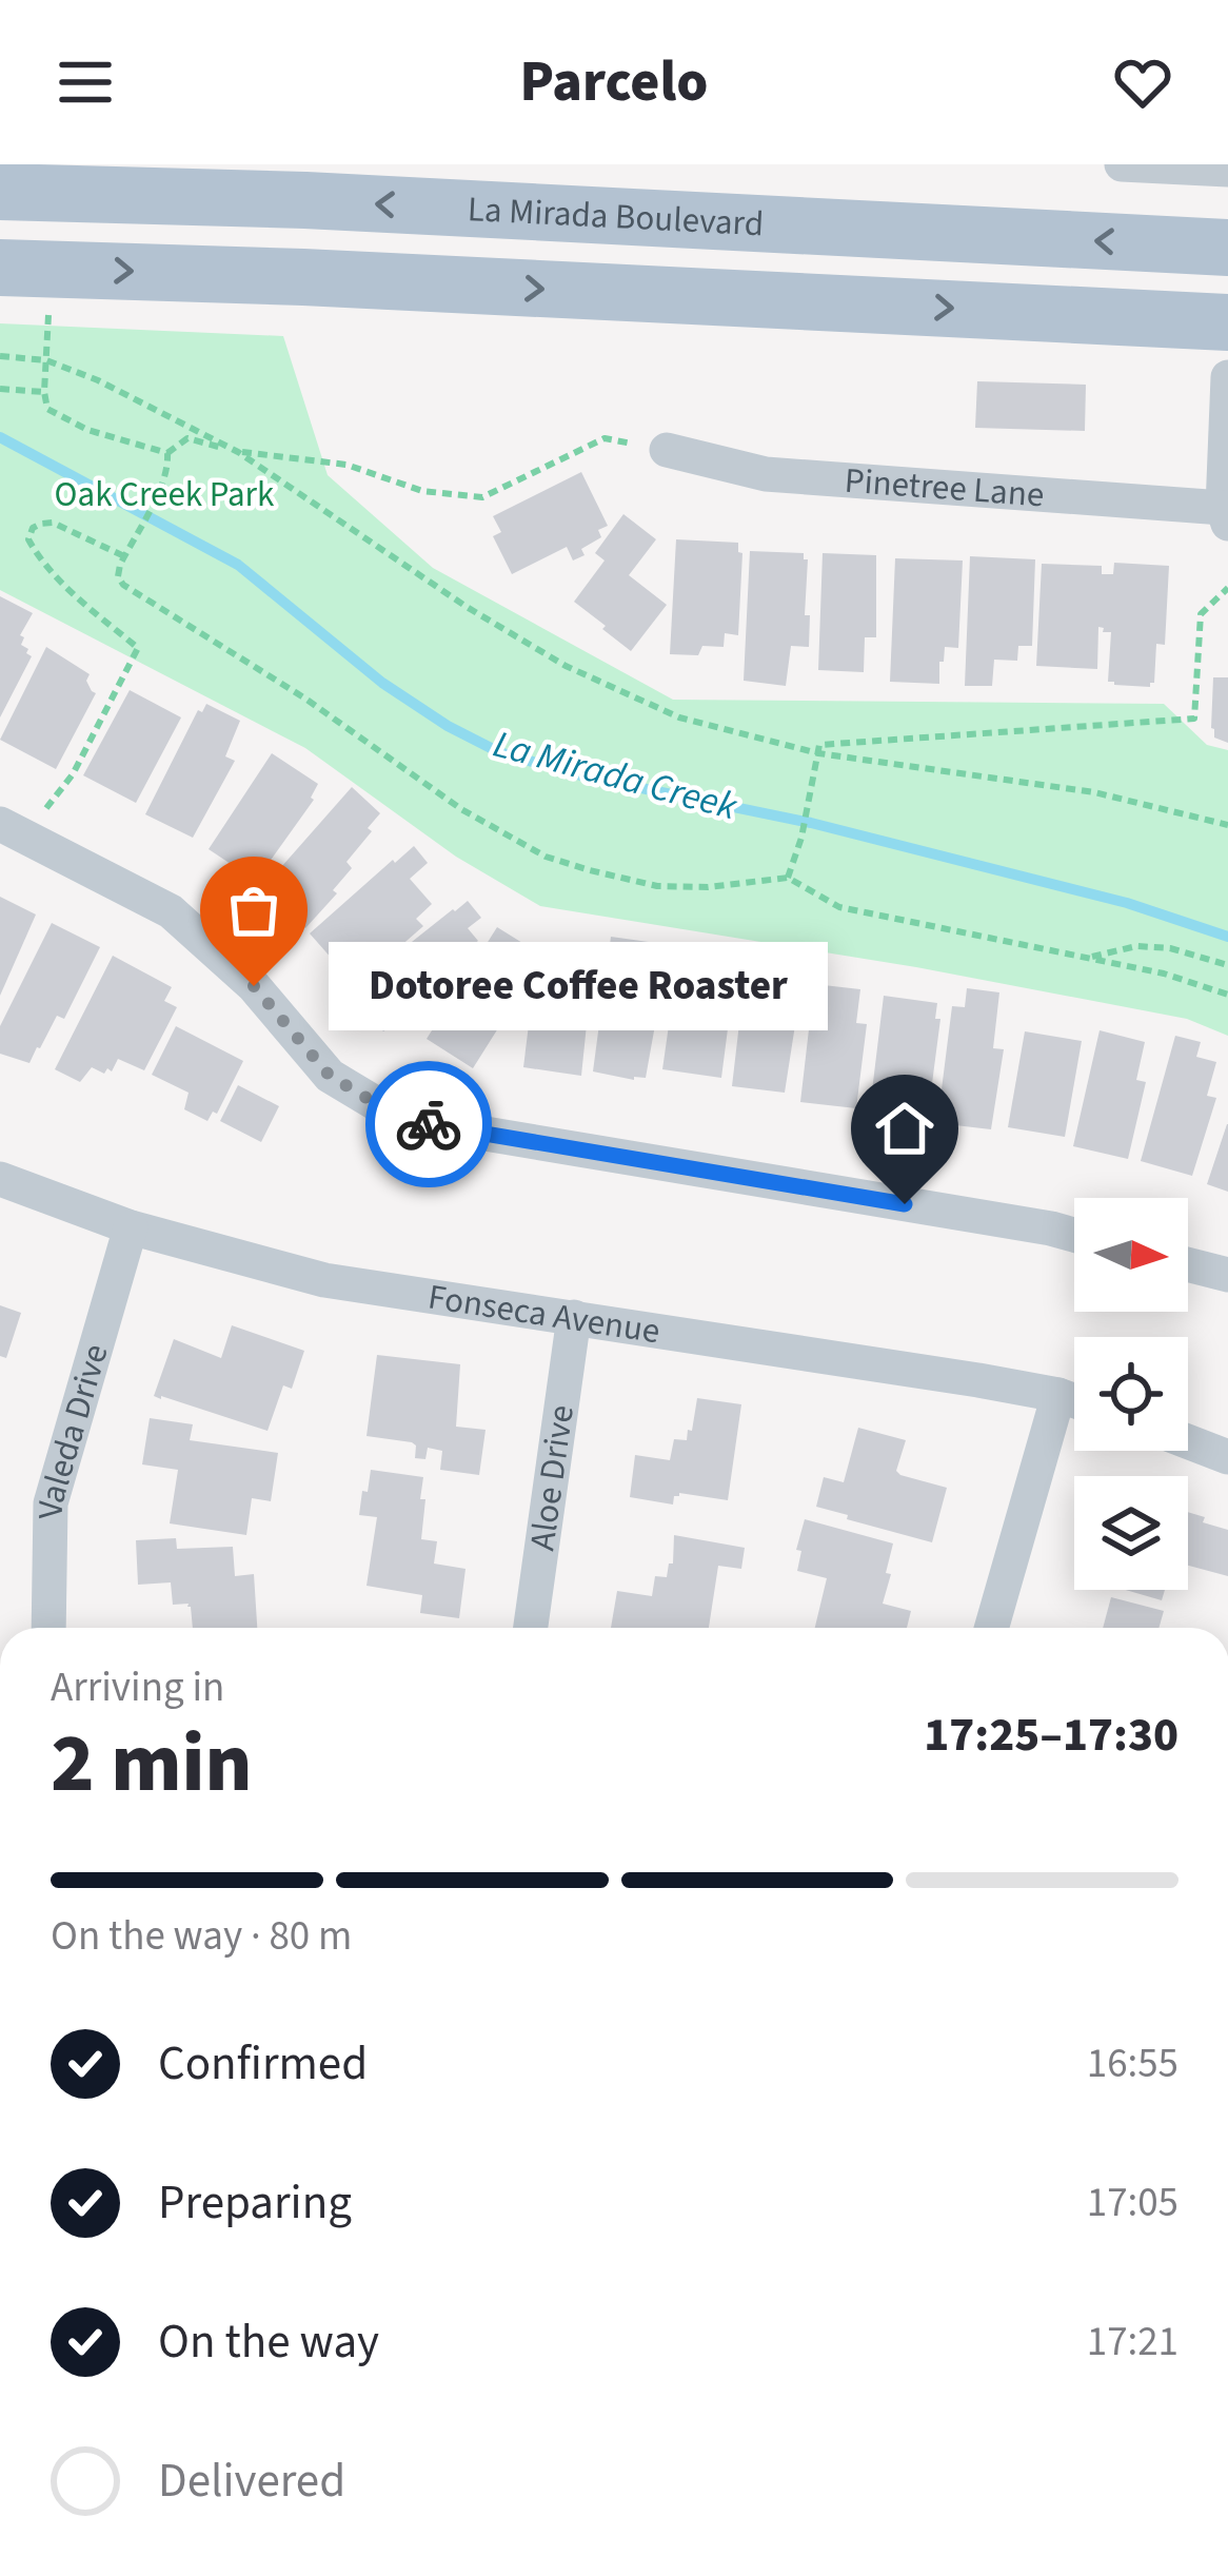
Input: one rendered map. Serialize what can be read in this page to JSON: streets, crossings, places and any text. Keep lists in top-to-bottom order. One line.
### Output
{"streets":{"main road":["La Mirada Boulevard"],"street":["Pinetree Lane","Fonseca Avenue","Valeda Drive","Aloe Drive"]},"crossings":[["Fonseca Avenue","Valeda Drive"],["Fonseca Avenue","Aloe Drive"]],"water":["La Mirada Creek"],"parks":["Oak Creek Park"],"places":["Dotoree Coffee Roaster"],"north":"right","page":{"header":"Parcelo","bubble":"Dotoree Coffee Roaster","heading":["2 min","Arriving in","17:25–17:30"],"bar":"On the way · 80 m","list":[["Confirmed","16:55"],["Preparing","17:05"],["On the way","17:21"],"Delivered"]}}
